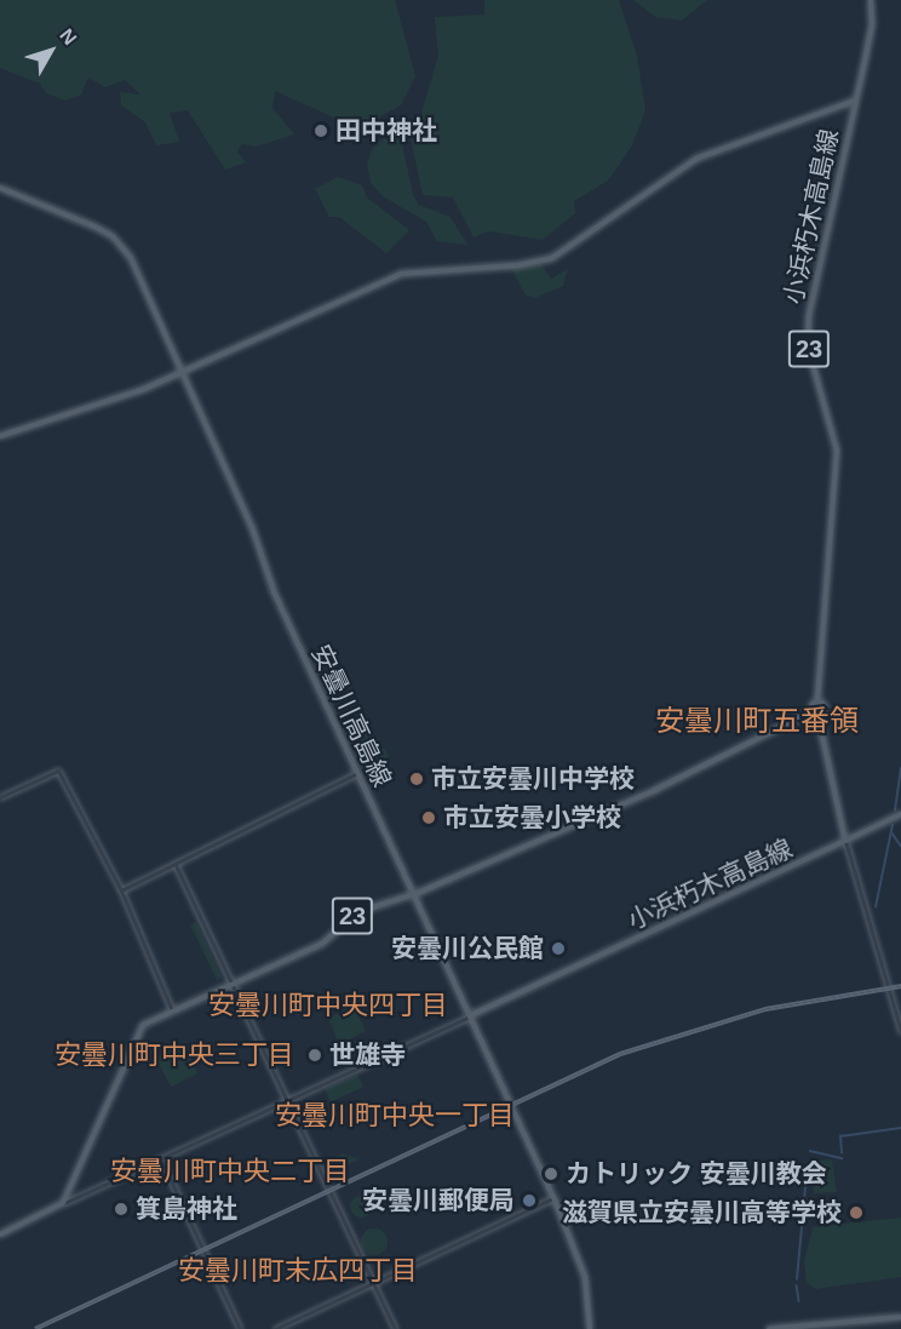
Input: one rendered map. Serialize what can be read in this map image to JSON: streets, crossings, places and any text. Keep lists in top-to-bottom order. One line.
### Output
{"streets":{"main road":["小浜朽木高島線","23","安曇川高島線"]},"crossings":[["小浜朽木高島線","23"],["小浜朽木高島線","安曇川高島線"],["23","安曇川高島線"]],"districts":["安曇川町五番領","安曇川町中央四丁目","安曇川町中央三丁目","安曇川町中央一丁目","安曇川町中央二丁目","安曇川町末広四丁目"],"places":["田中神社","市立安曇川中学校","市立安曇小学校","安曇川公民館","世雄寺","カトリック 安曇川教会","安曇川郵便局","箕島神社","滋賀県立安曇川高等学校"],"north":"top right"}
